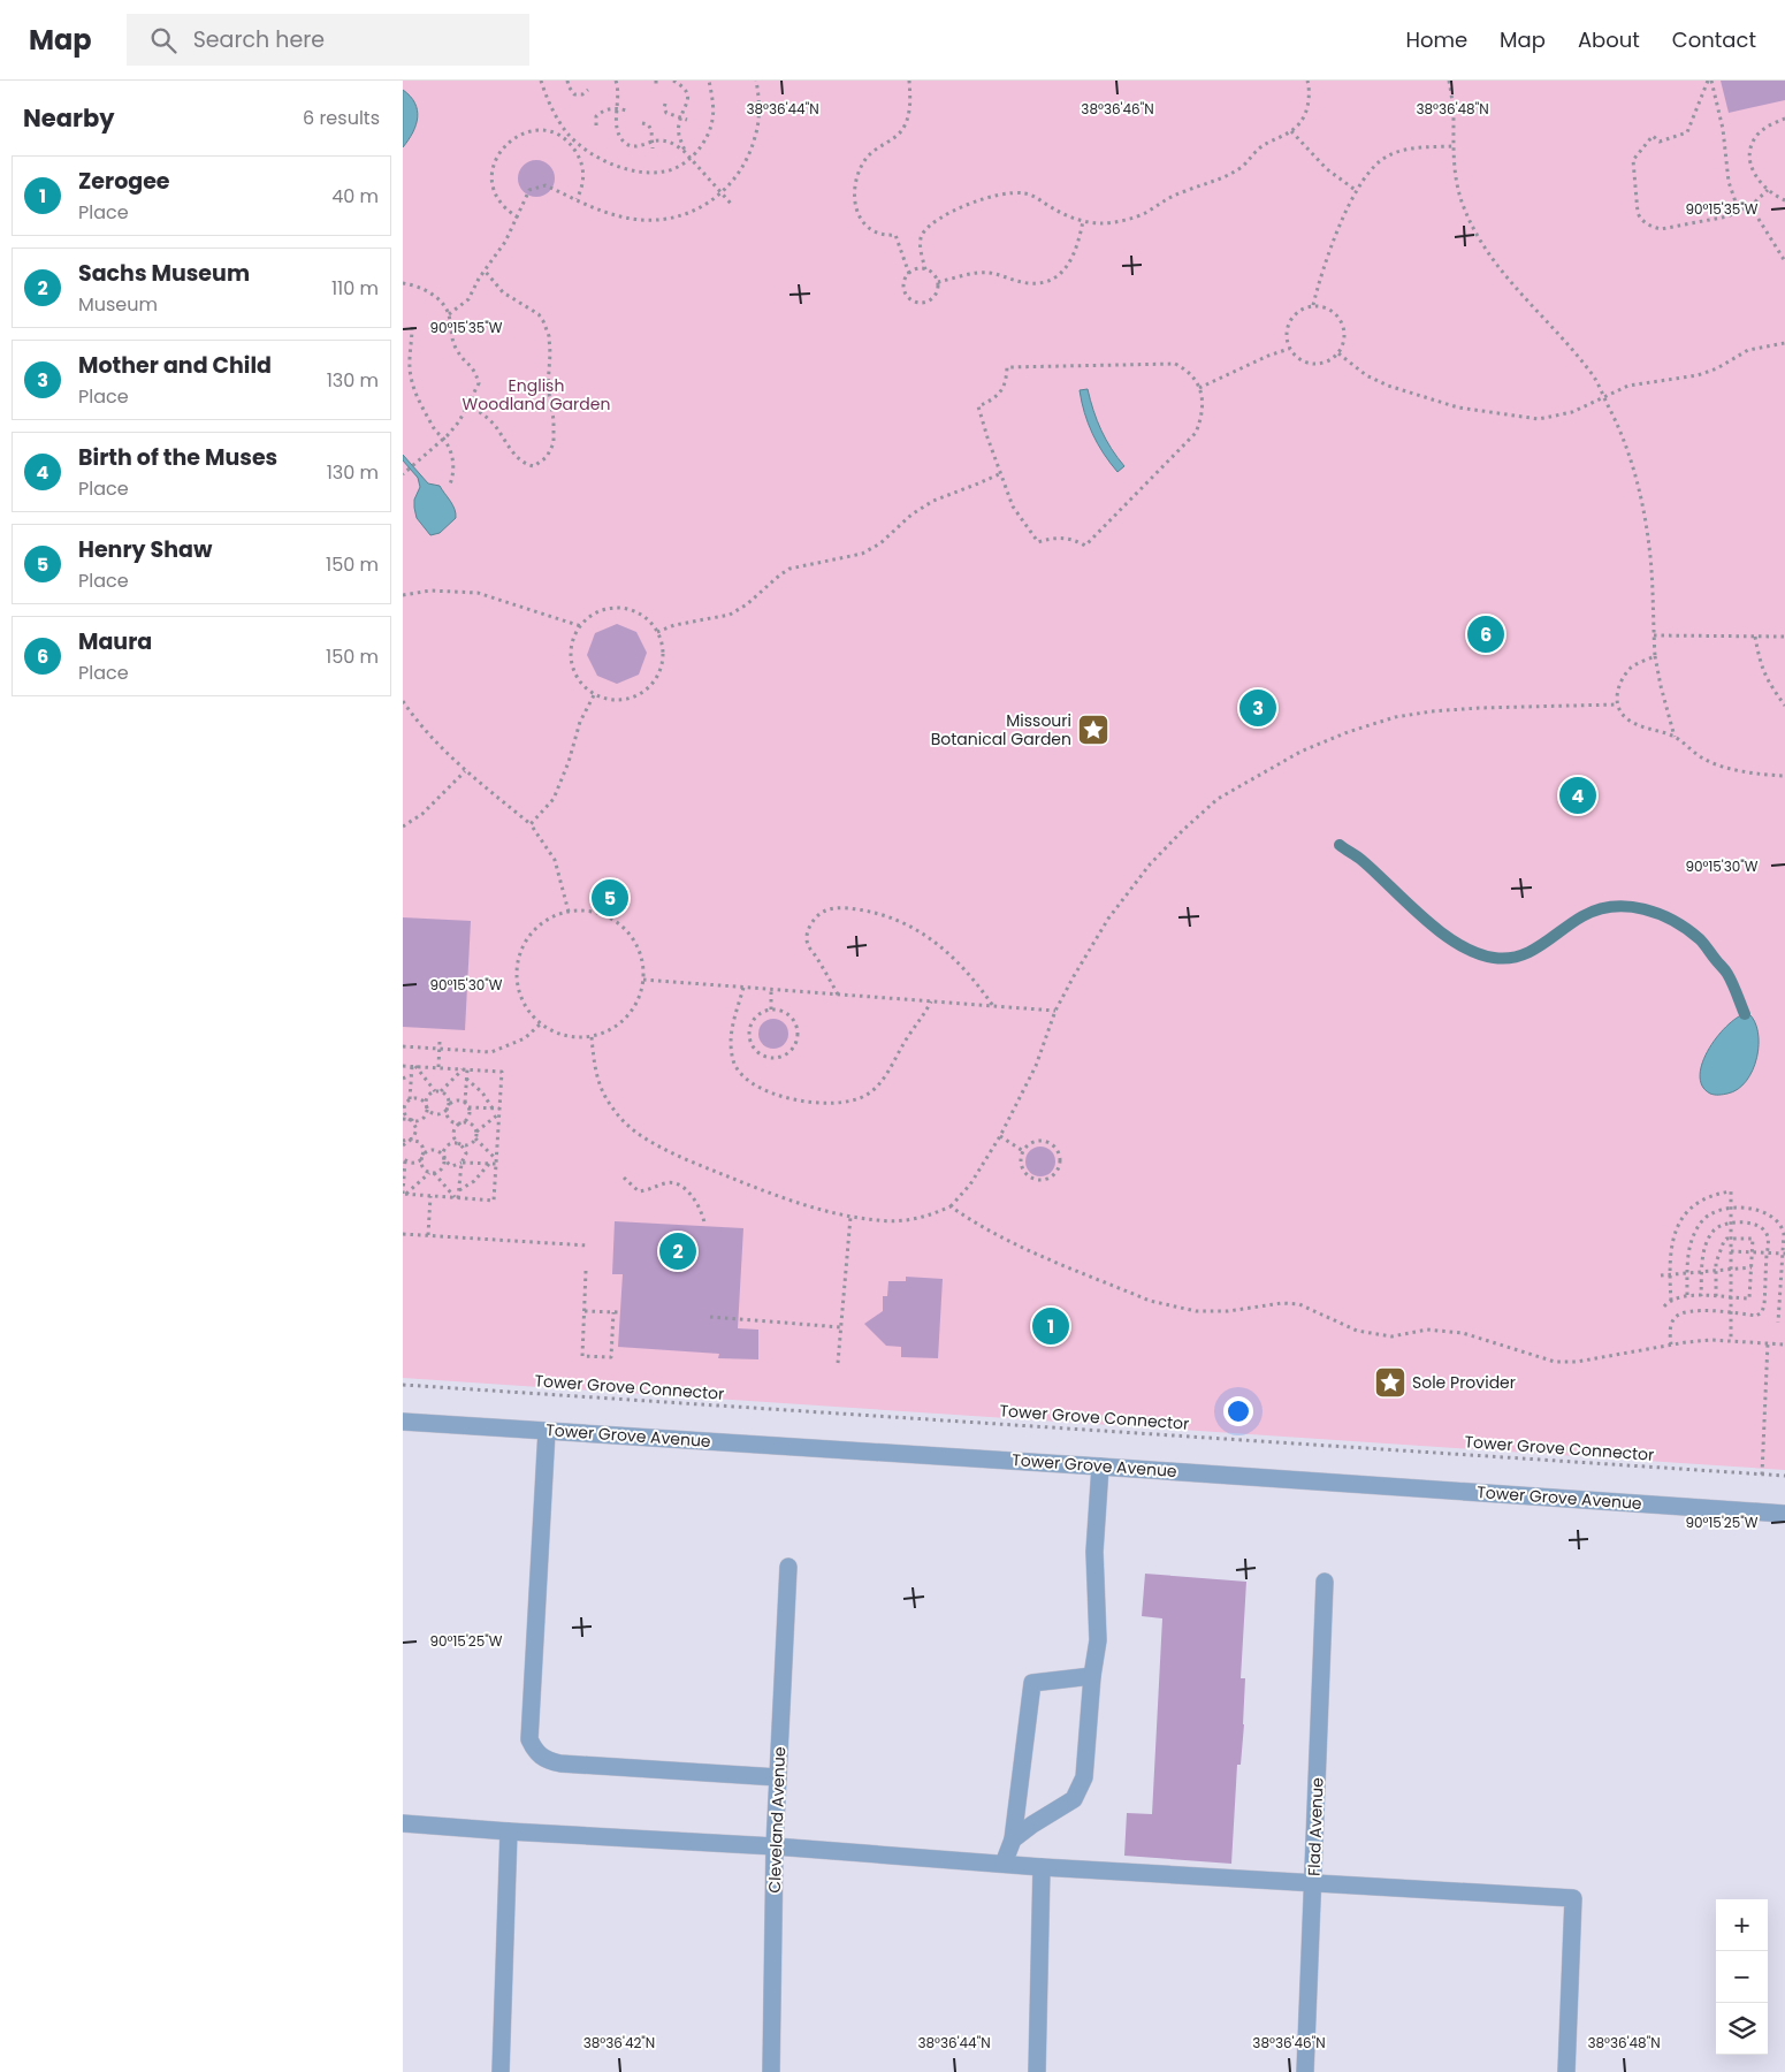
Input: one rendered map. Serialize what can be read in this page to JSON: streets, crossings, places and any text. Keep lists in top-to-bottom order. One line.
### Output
{"streets":{"street":["Tower Grove Avenue","Cleveland Avenue","Flad Avenue"],"path":["Tower Grove Connector"]},"parks":["English Woodland Garden"],"places":{"place":["Missouri Botanical Garden","Sole Provider"]},"page":{"header":"Map","search":"Search here","nav":["Home","Map","About","Contact"],"heading":["Nearby","6 results"],"list":[{"mark":"1","name":"Zerogee","note":"Place","value":"40 m"},{"mark":"2","name":"Sachs Museum","note":"Museum","value":"110 m"},{"mark":"3","name":"Mother and Child","note":"Place","value":"130 m"},{"mark":"4","name":"Birth of the Muses","note":"Place","value":"130 m"},{"mark":"5","name":"Henry Shaw","note":"Place","value":"150 m"},{"mark":"6","name":"Maura","note":"Place","value":"150 m"}],"pins":["6","3","4","5","2","1"],"map_buttons":["+","−"]},"coordinates":["38°36'44\"N","38°36'46\"N","38°36'48\"N","90°15'35\"W","90°15'30\"W","90°15'25\"W","38°36'42\"N"]}
